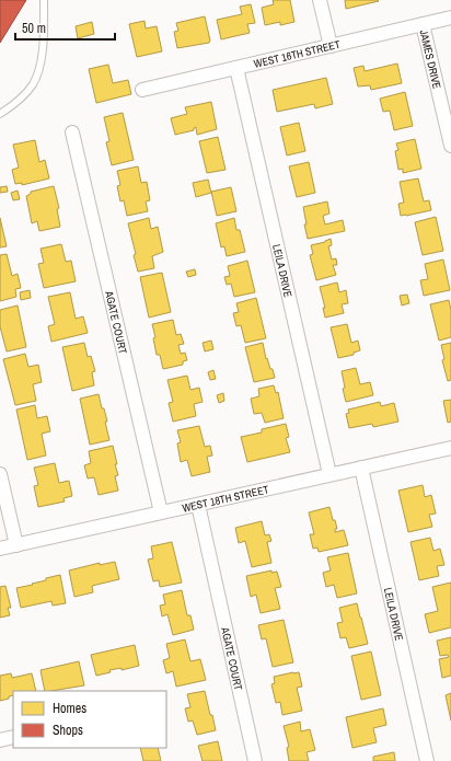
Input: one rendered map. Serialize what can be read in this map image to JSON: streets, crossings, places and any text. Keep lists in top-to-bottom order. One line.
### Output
{"streets":{"street":["WEST 16TH STREET","JAMES DRIVE","LEILA DRIVE","AGATE COURT","WEST 18TH STREET"]},"crossings":[["WEST 16TH STREET","JAMES DRIVE"],["WEST 16TH STREET","LEILA DRIVE"],["LEILA DRIVE","WEST 18TH STREET"],["AGATE COURT","WEST 18TH STREET"]],"legend":["Homes","Shops"],"scale_bar":"50 m"}
